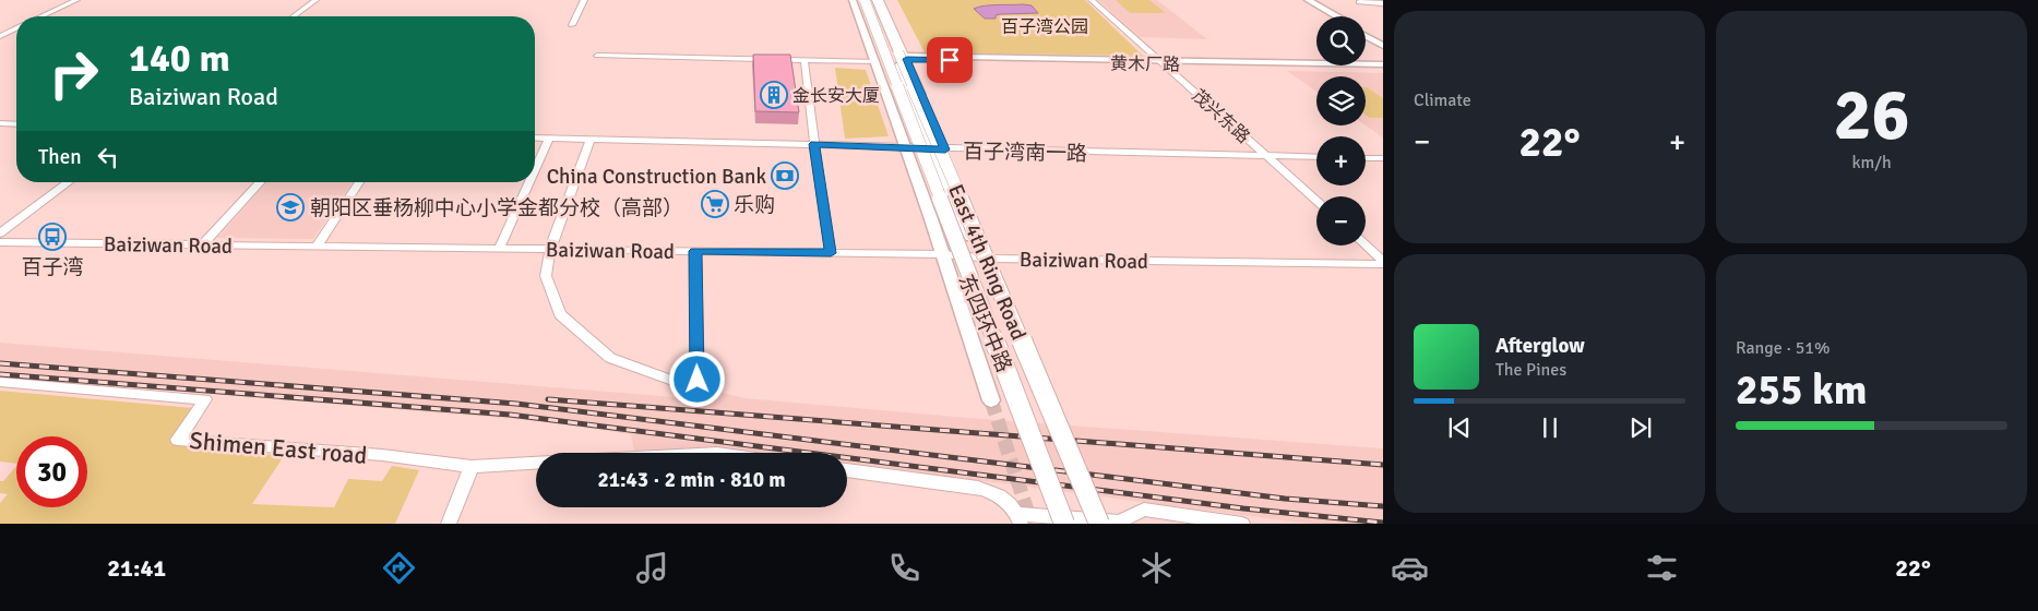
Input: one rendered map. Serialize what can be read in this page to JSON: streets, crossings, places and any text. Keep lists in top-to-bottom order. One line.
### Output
{"streets":{"highway":["East 4th Ring Road"],"main road":["黄木厂路","东四环中路"],"street":["茂兴东路","百子湾南一路","Baiziwan Road","Shimen East road"]},"crossings":[["黄木厂路","茂兴东路"],["黄木厂路","东四环中路"],["茂兴东路","百子湾南一路"],["百子湾南一路","东四环中路"],["Baiziwan Road","东四环中路"],["East 4th Ring Road","东四环中路"]],"parks":["百子湾公园"],"places":{"building":["金长安大厦"],"bank":["China Construction Bank"],"supermarket":["乐购"],"school or university":["朝阳区垂杨柳中心小学金都分校（高部）"],"bus stop":["百子湾"]},"page":{"tile":["Climate",["26","km/h"],["Range · 51%","255 km"]],"map_buttons":["+","−"],"turn":["140 m","Baiziwan Road"],"heat":["−","22°","+"],"then":"Then","song":["Afterglow","The Pines"],"limit":"30","trip":"21:43 · 2 min · 810 m","tabs":["21:41","22°"]}}
